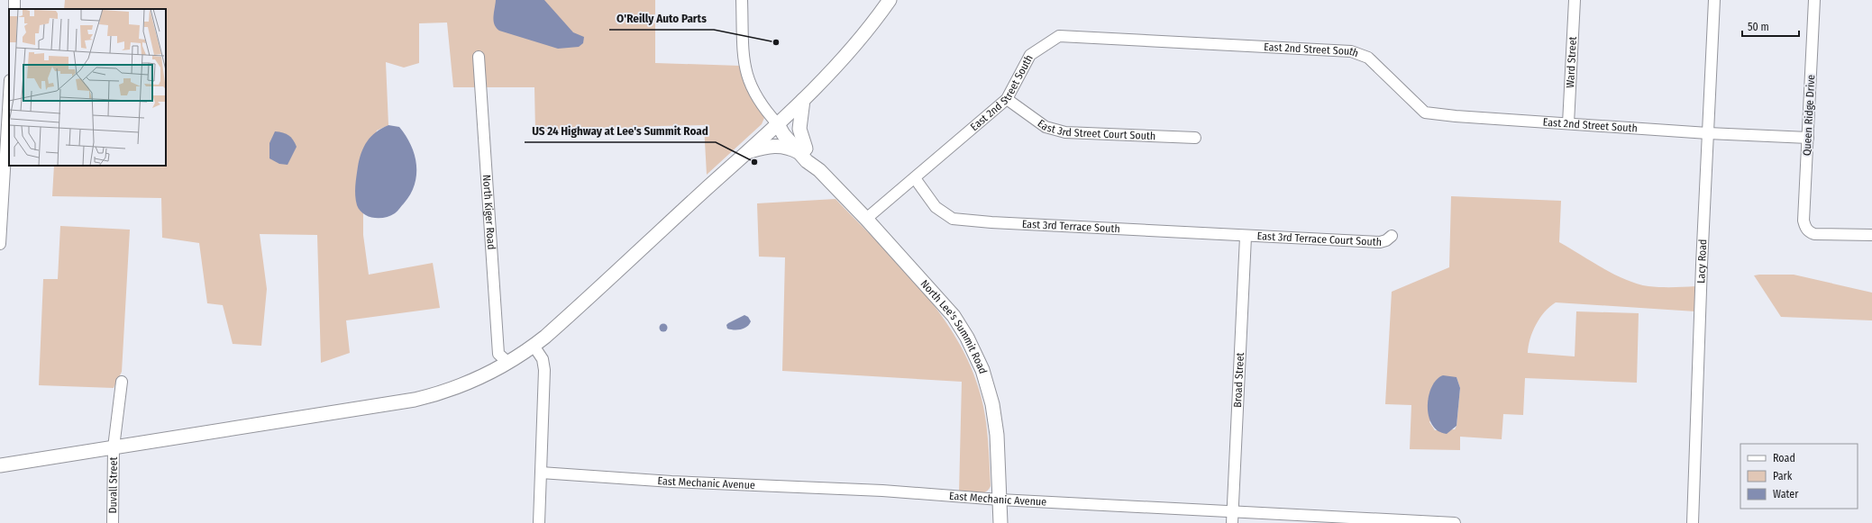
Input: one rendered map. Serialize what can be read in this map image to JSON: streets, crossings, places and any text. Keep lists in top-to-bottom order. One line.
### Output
{"streets":{"main road":["North Lee's Summit Road"],"street":["East 2nd Street South","Ward Street","Queen Ridge Drive","East 3rd Street Court South","North Kiger Road","East 3rd Terrace South","East 3rd Terrace Court South","Lacy Road","Broad Street","East Mechanic Avenue","Duvall Street"]},"crossings":[["East 2nd Street South","Ward Street"],["East 2nd Street South","Queen Ridge Drive"],["East 2nd Street South","East 3rd Street Court South"],["East 2nd Street South","East 3rd Terrace South"],["East 2nd Street South","Lacy Road"],["East 2nd Street South","North Lee's Summit Road"],["East 3rd Terrace South","East 3rd Terrace Court South"],["East 3rd Terrace South","Broad Street"],["East 3rd Terrace Court South","Broad Street"],["North Lee's Summit Road","East Mechanic Avenue"],["Broad Street","East Mechanic Avenue"]],"places":["O'Reilly Auto Parts","US 24 Highway at Lee's Summit Road"],"legend":["Road","Park","Water"],"scale_bar":"50 m"}
